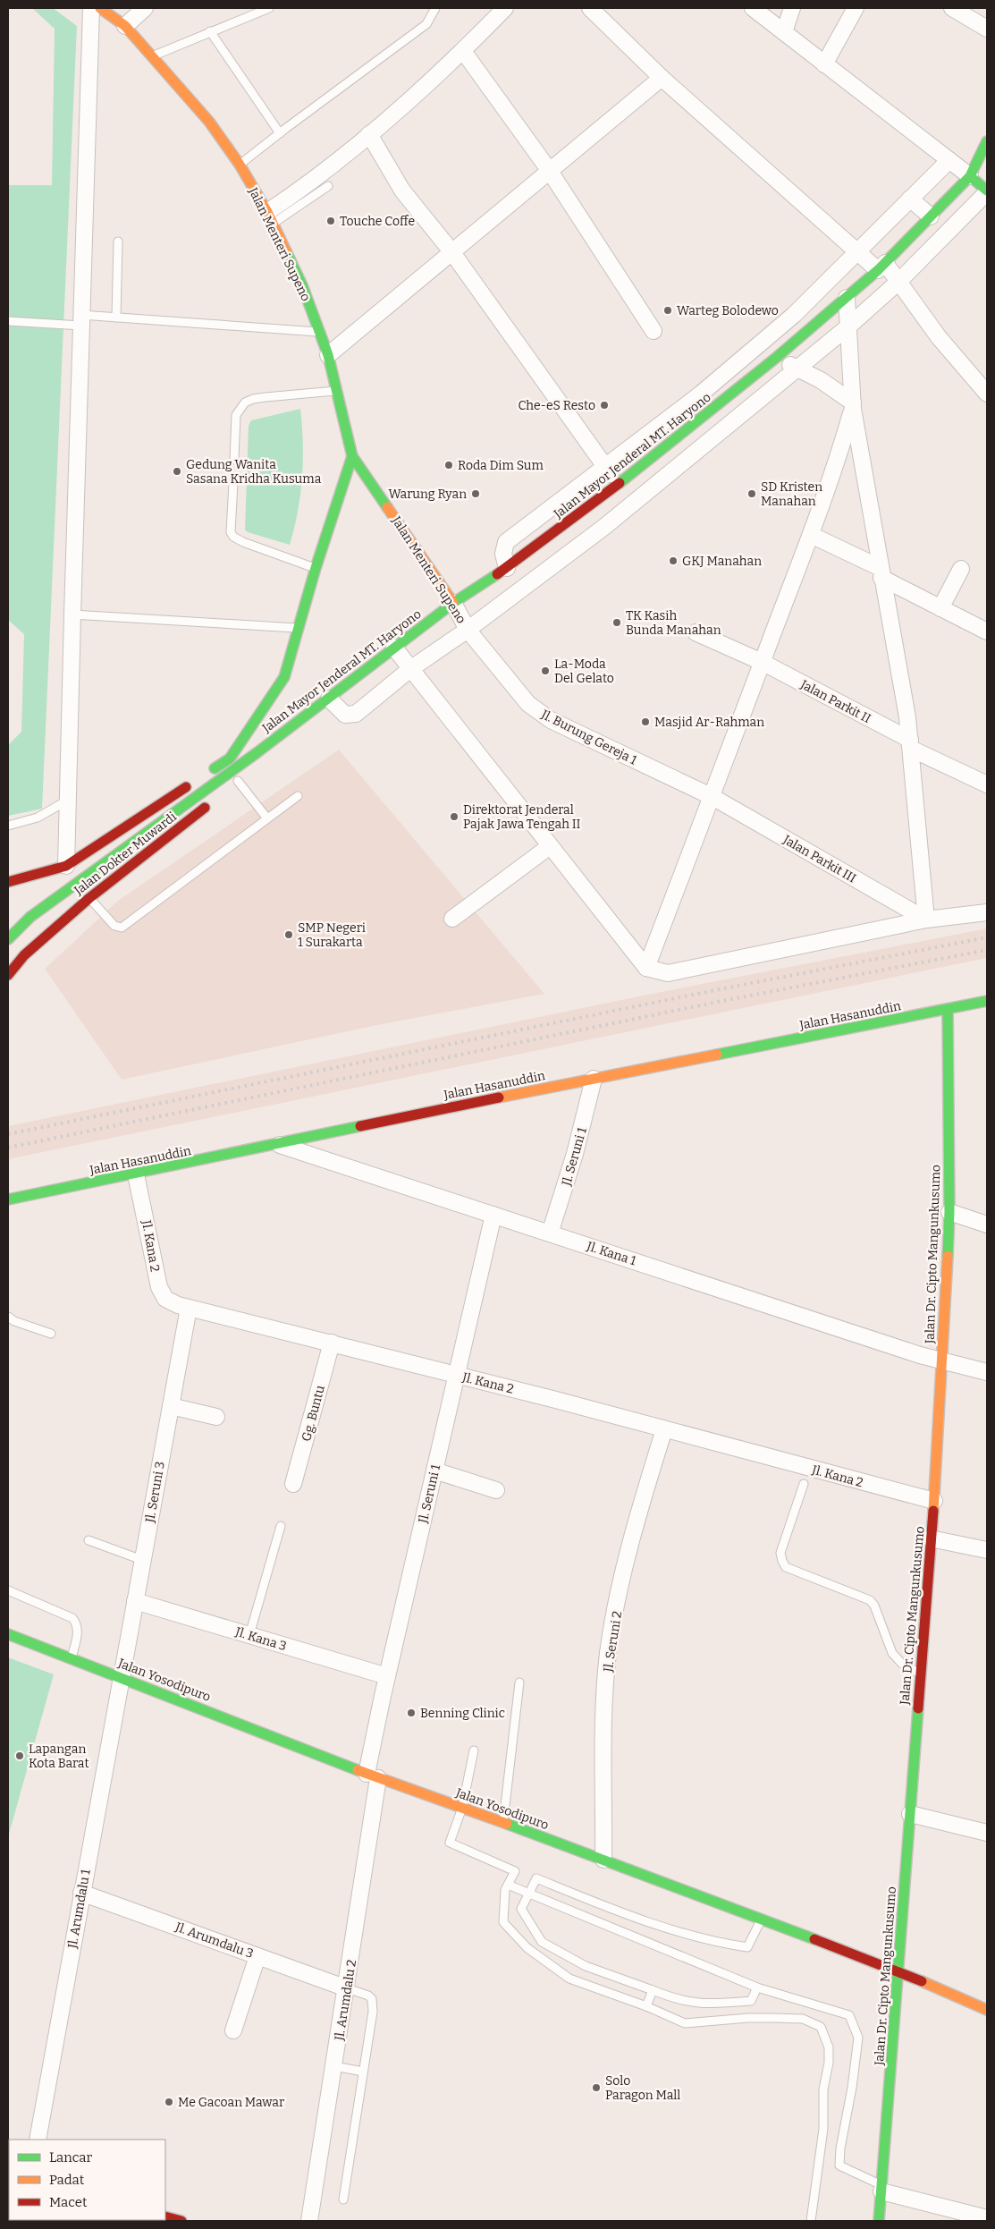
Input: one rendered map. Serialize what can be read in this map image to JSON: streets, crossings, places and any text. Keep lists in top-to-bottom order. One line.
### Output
{"streets":{"main road":["Jalan Menteri Supeno","Jalan Mayor Jenderal MT. Haryono","Jalan Dokter Muwardi","Jalan Hasanuddin","Jalan Dr. Cipto Mangunkusumo","Jalan Yosodipuro"],"street":["Jalan Parkit II","Jl. Burung Gereja 1","Jalan Parkit III","Jl. Seruni 1","Jl. Kana 2","Jl. Kana 1","Gg. Buntu","Jl. Seruni 3","Jl. Kana 3","Jl. Seruni 2","Jl. Arumdalu 1","Jl. Arumdalu 3","Jl. Arumdalu 2"]},"crossings":[["Jalan Menteri Supeno","Jalan Mayor Jenderal MT. Haryono"],["Jalan Menteri Supeno","Jl. Burung Gereja 1"],["Jl. Burung Gereja 1","Jalan Parkit III"],["Jalan Hasanuddin","Jl. Seruni 1"],["Jalan Hasanuddin","Jl. Kana 2"],["Jalan Hasanuddin","Jl. Kana 1"],["Jalan Hasanuddin","Jalan Dr. Cipto Mangunkusumo"],["Jl. Seruni 1","Jl. Kana 2"],["Jl. Seruni 1","Jl. Kana 1"],["Jl. Seruni 1","Jl. Kana 3"],["Jl. Seruni 1","Jalan Yosodipuro"],["Jl. Seruni 1","Jl. Arumdalu 2"],["Jl. Kana 2","Jalan Dr. Cipto Mangunkusumo"],["Jl. Kana 2","Gg. Buntu"],["Jl. Kana 2","Jl. Seruni 3"],["Jl. Kana 2","Jl. Seruni 2"],["Jl. Kana 1","Jalan Dr. Cipto Mangunkusumo"],["Jalan Dr. Cipto Mangunkusumo","Jalan Yosodipuro"],["Jl. Seruni 3","Jl. Kana 3"],["Jl. Seruni 3","Jalan Yosodipuro"],["Jl. Seruni 3","Jl. Arumdalu 1"],["Jl. Seruni 2","Jalan Yosodipuro"],["Jalan Yosodipuro","Jl. Arumdalu 1"],["Jalan Yosodipuro","Jl. Arumdalu 2"],["Jl. Arumdalu 1","Jl. Arumdalu 3"],["Jl. Arumdalu 3","Jl. Arumdalu 2"]],"places":["Touche Coffe","Warteg Bolodewo","Che-eS Resto","Roda Dim Sum","Gedung Wanita Sasana Kridha Kusuma","Warung Ryan","SD Kristen Manahan","GKJ Manahan","TK Kasih Bunda Manahan","La-Moda Del Gelato","Masjid Ar-Rahman","Direktorat Jenderal Pajak Jawa Tengah II","SMP Negeri 1 Surakarta","Benning Clinic","Lapangan Kota Barat","Solo Paragon Mall","Me Gacoan Mawar"],"legend":["Lancar","Padat","Macet"]}
